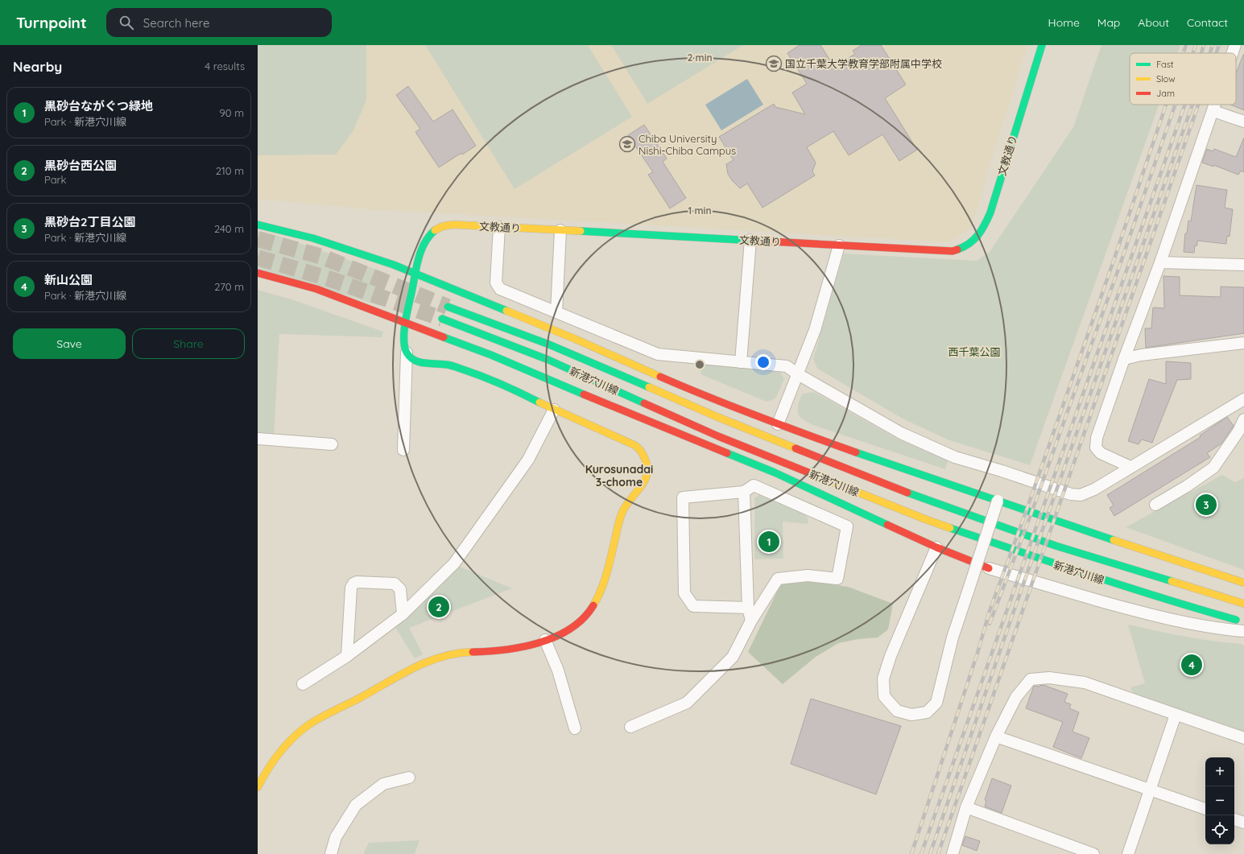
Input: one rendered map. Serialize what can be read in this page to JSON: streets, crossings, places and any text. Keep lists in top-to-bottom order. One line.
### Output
{"streets":{"street":["文教通り","新港穴川線"]},"districts":["Kurosunadai 3-chome"],"parks":["西千葉公園"],"places":{"school or university":["国立千葉大学教育学部附属中学校","Chiba University Nishi-Chiba Campus"]},"legend":["Fast","Slow","Jam"],"page":{"header":"Turnpoint","search":"Search here","nav":["Home","Map","About","Contact"],"heading":["Nearby","4 results"],"list":[{"mark":"1","name":"黒砂台ながぐつ緑地","note":"Park · 新港穴川線","value":"90 m"},{"mark":"2","name":"黒砂台西公園","note":"Park","value":"210 m"},{"mark":"3","name":"黒砂台2丁目公園","note":"Park · 新港穴川線","value":"240 m"},{"mark":"4","name":"新山公園","note":"Park · 新港穴川線","value":"270 m"}],"buttons":["Save","Share"],"pins":["3","1","2","4"],"map_buttons":["+","−"]},"rings":["2 min","1 min"]}
